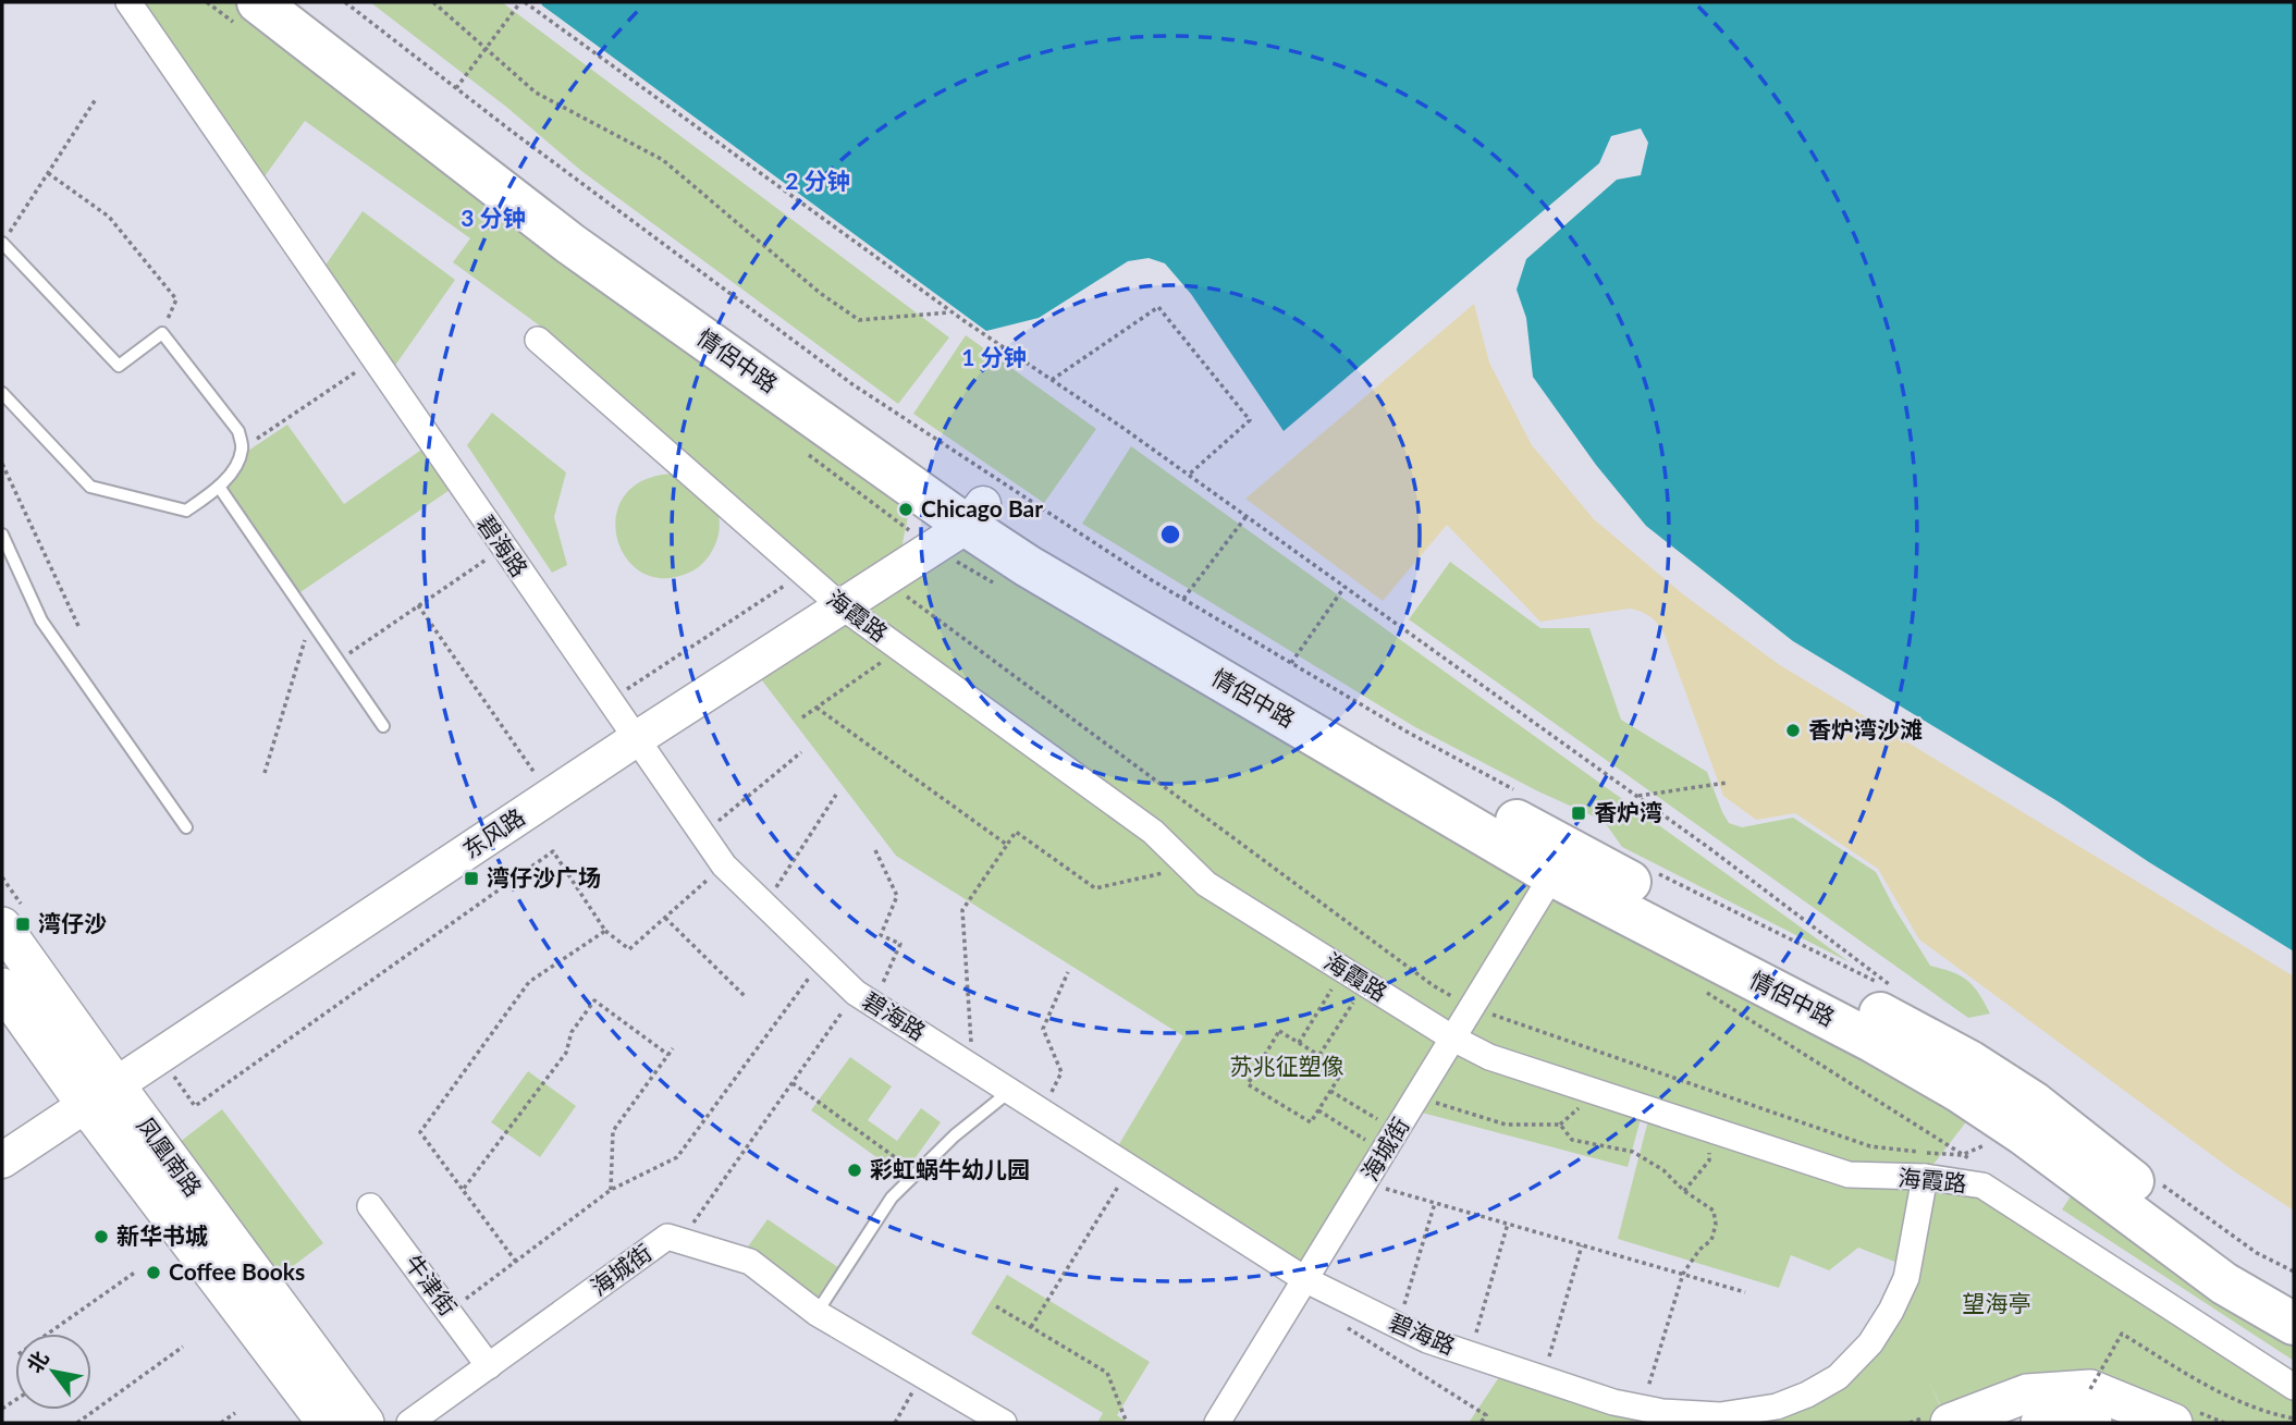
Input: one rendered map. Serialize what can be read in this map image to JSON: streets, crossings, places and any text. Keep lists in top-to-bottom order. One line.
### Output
{"streets":{"highway":["情侶中路"],"main road":["凤凰南路"],"street":["碧海路","海霞路","东风路","海城街","牛津街"]},"crossings":[["情侶中路","东风路"],["情侶中路","海城街"],["碧海路","海霞路"],["碧海路","东风路"],["碧海路","海城街"],["海霞路","东风路"],["海霞路","海城街"],["东风路","凤凰南路"],["海城街","牛津街"]],"parks":["苏兆征塑像","望海亭"],"places":{"other":["Chicago Bar","香炉湾沙滩","彩虹蜗牛幼儿园","新华书城","Coffee Books"],"transit":["香炉湾","湾仔沙广场","湾仔沙"]},"north":"top left","rings":["2 分钟","3 分钟","1 分钟"]}
